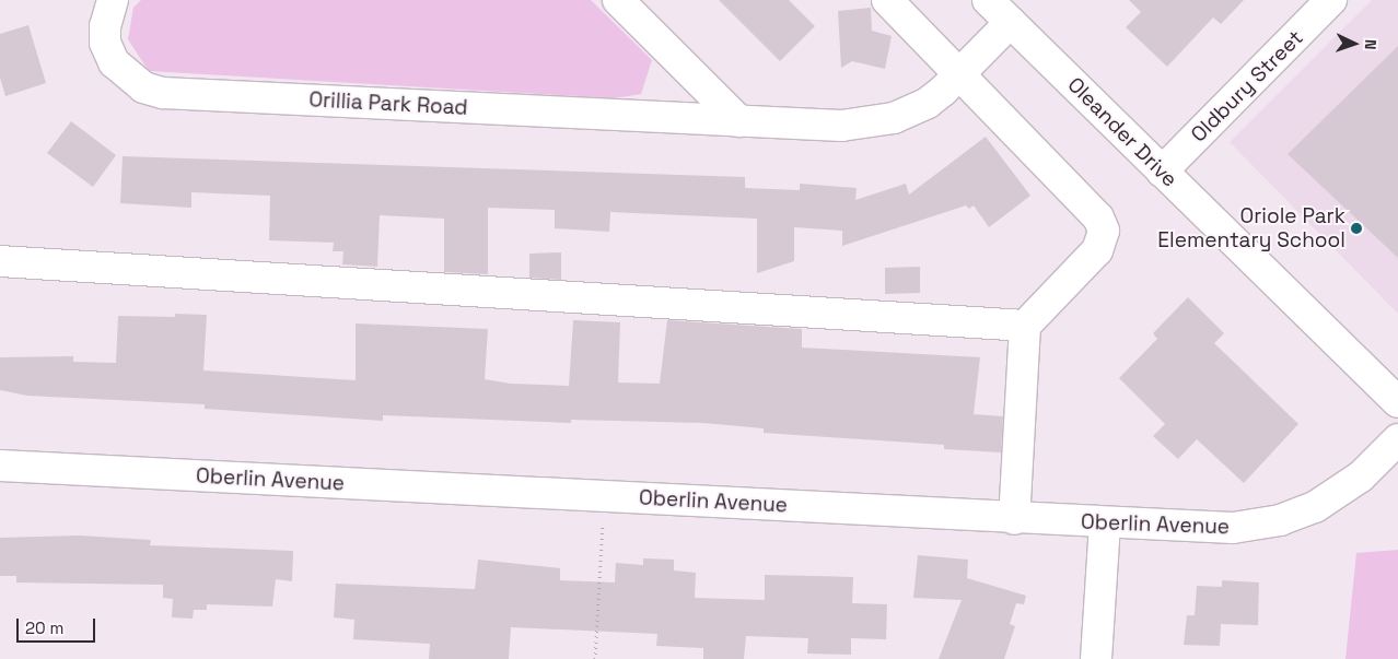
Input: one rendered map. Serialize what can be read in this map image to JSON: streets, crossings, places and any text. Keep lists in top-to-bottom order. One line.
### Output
{"streets":{"street":["Oldbury Street","Orillia Park Road","Oleander Drive","Oberlin Avenue"]},"crossings":[["Oldbury Street","Oleander Drive"],["Orillia Park Road","Oleander Drive"]],"places":["Oriole Park Elementary School"],"scale_bar":"20 m","north":"right"}
